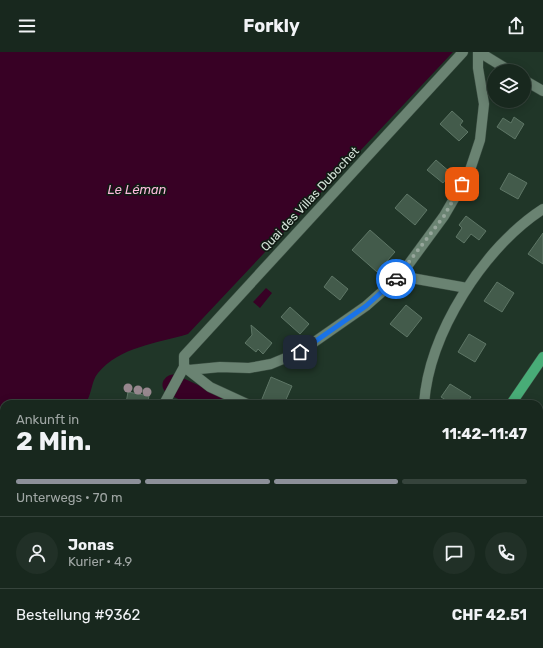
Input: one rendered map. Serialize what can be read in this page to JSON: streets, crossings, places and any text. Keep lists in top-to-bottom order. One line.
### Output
{"streets":{"street":["Quai des Villas Dubochet"]},"water":["Le Léman"],"page":{"header":"Forkly","heading":["2 Min.","Ankunft in","11:42–11:47"],"panel":["Jonas","Kurier · 4.9","Bestellung #9362","CHF 42.51"],"bar":"Unterwegs · 70 m"}}
